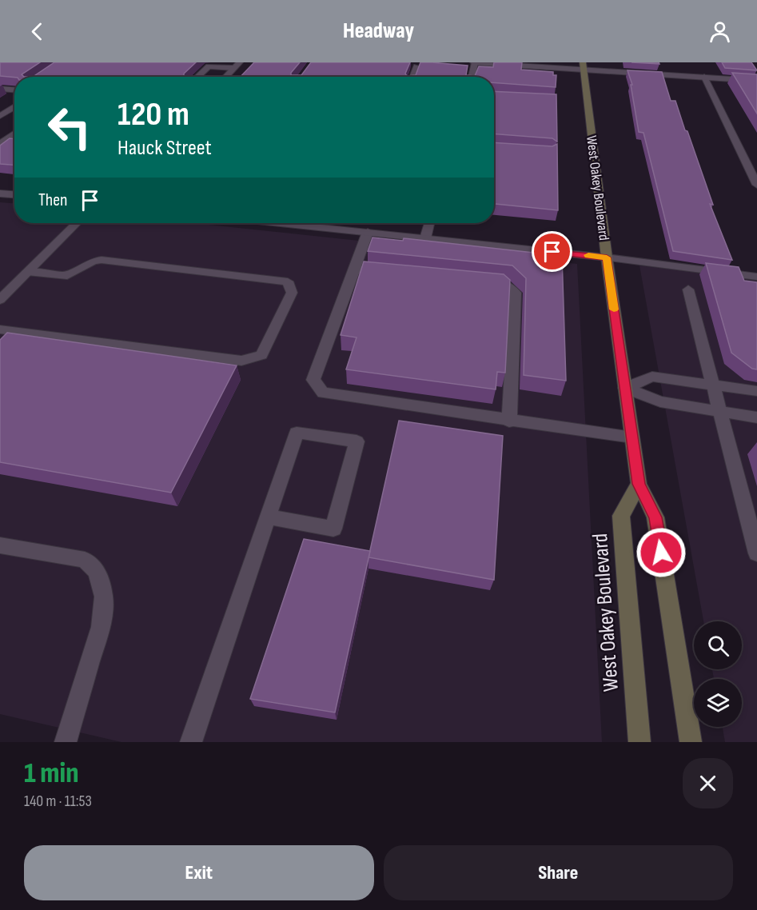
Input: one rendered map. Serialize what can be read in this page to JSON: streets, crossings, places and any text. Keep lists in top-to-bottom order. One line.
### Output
{"streets":{"main road":["West Oakey Boulevard"]},"page":{"header":"Headway","turn":["120 m","Hauck Street"],"then":"Then","heading":["1 min","140 m · 11:53"],"buttons":["Exit","Share"]}}
